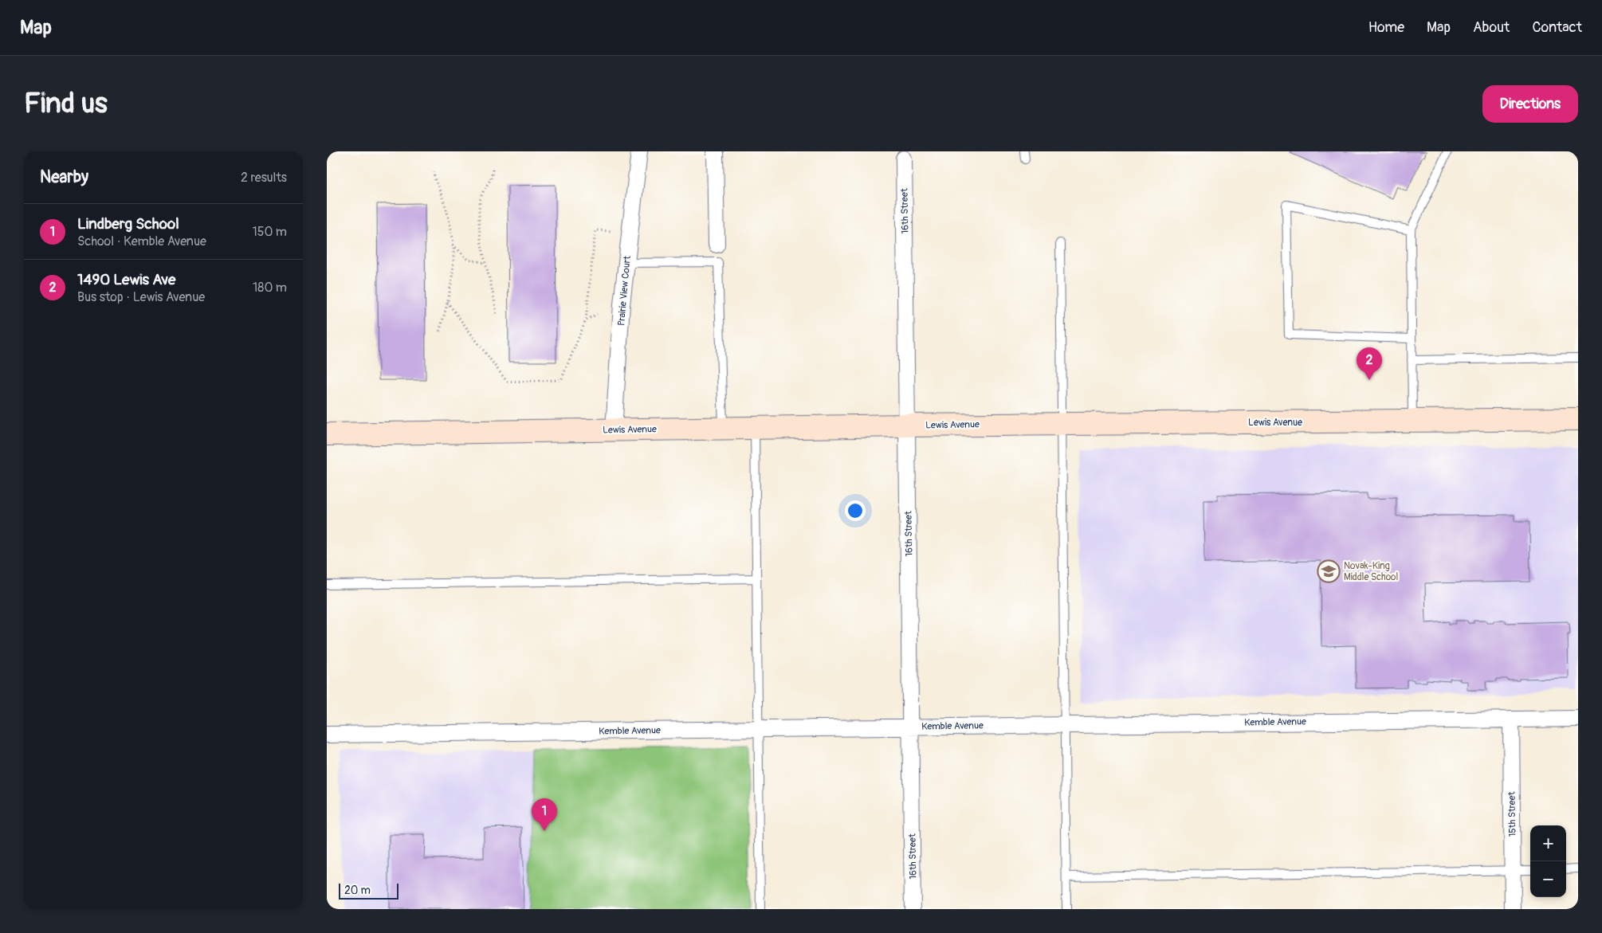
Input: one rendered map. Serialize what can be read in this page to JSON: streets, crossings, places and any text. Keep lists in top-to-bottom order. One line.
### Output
{"streets":{"main road":["Lewis Avenue"],"street":["16th Street","Prairie View Court","Kemble Avenue","15th Street"]},"crossings":[["16th Street","Lewis Avenue"],["16th Street","Kemble Avenue"],["Prairie View Court","Lewis Avenue"],["Kemble Avenue","15th Street"]],"places":{"school or university":["Novak-King Middle School"]},"scale_bar":"20 m","page":{"header":"Map","nav":["Home","Map","About","Contact"],"buttons":"Directions","title":"Find us","heading":["Nearby","2 results"],"list":[{"mark":"1","name":"Lindberg School","note":"School · Kemble Avenue","value":"150 m"},{"mark":"2","name":"1490 Lewis Ave","note":"Bus stop · Lewis Avenue","value":"180 m"}],"pins":["2","1"],"map_buttons":["+","−"],"scale":"20 m"}}
